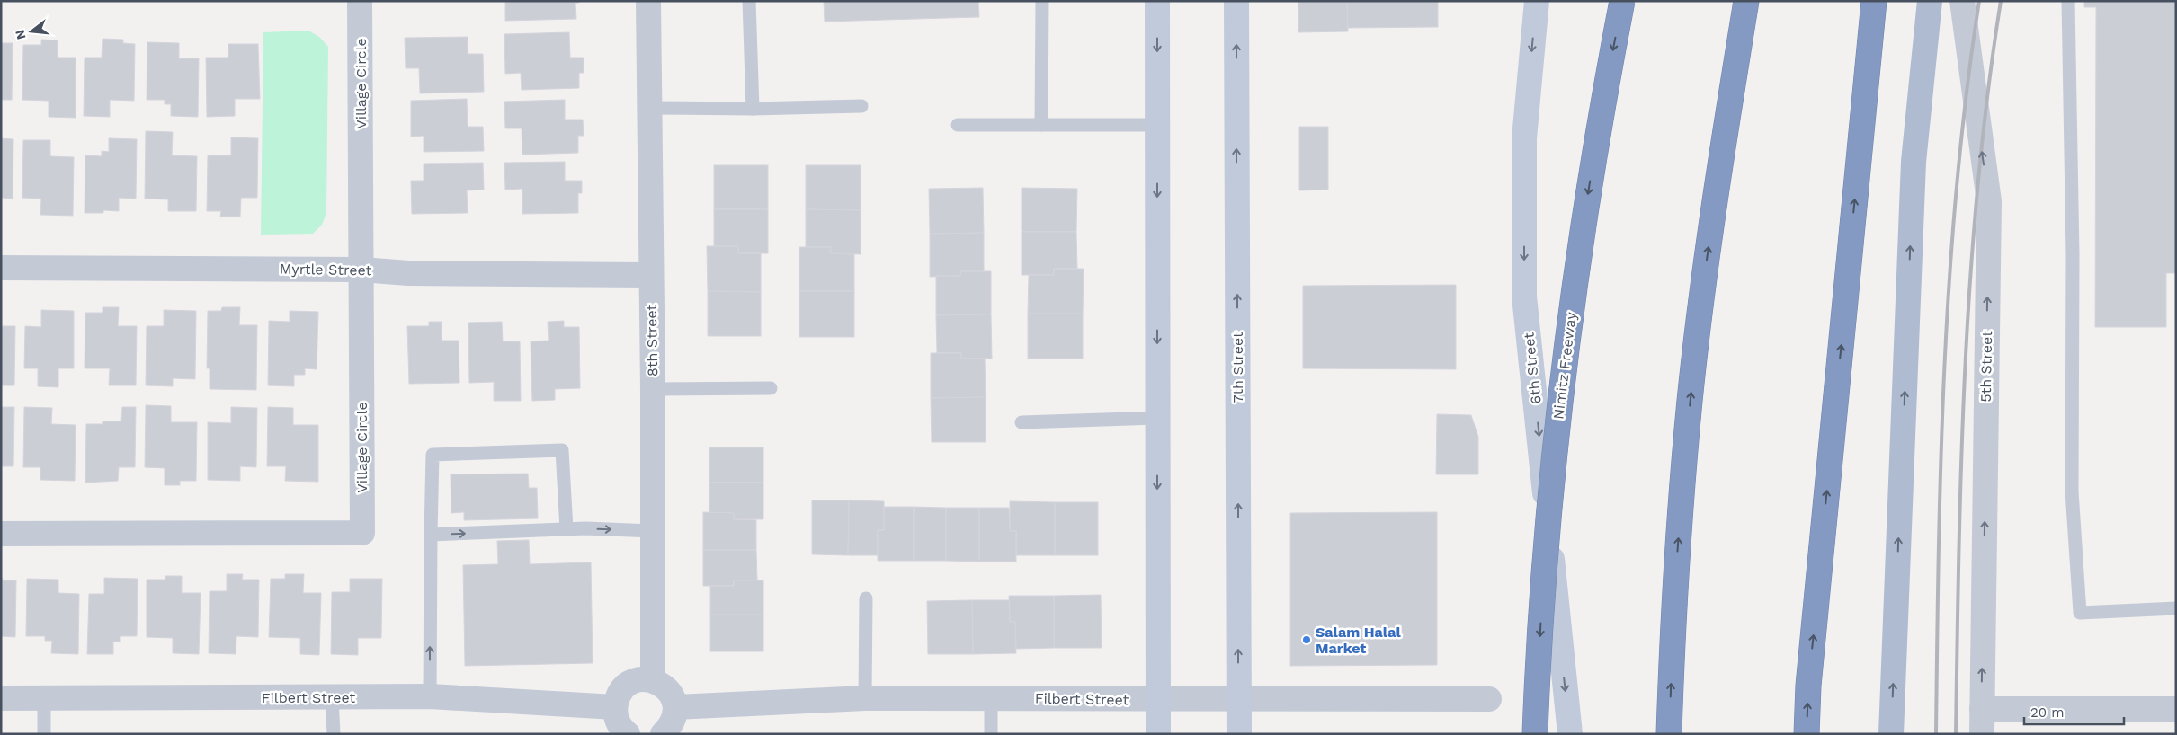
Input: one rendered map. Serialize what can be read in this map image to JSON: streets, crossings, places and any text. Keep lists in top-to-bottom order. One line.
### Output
{"streets":{"highway":["Nimitz Freeway"],"main road":["7th Street","6th Street"],"street":["Village Circle","Myrtle Street","8th Street","5th Street","Filbert Street"]},"crossings":[["Village Circle","Myrtle Street"],["Myrtle Street","8th Street"],["7th Street","Filbert Street"]],"one_way":["5th Street","6th Street"],"places":["Salam Halal Market"],"scale_bar":"20 m","north":"left"}
